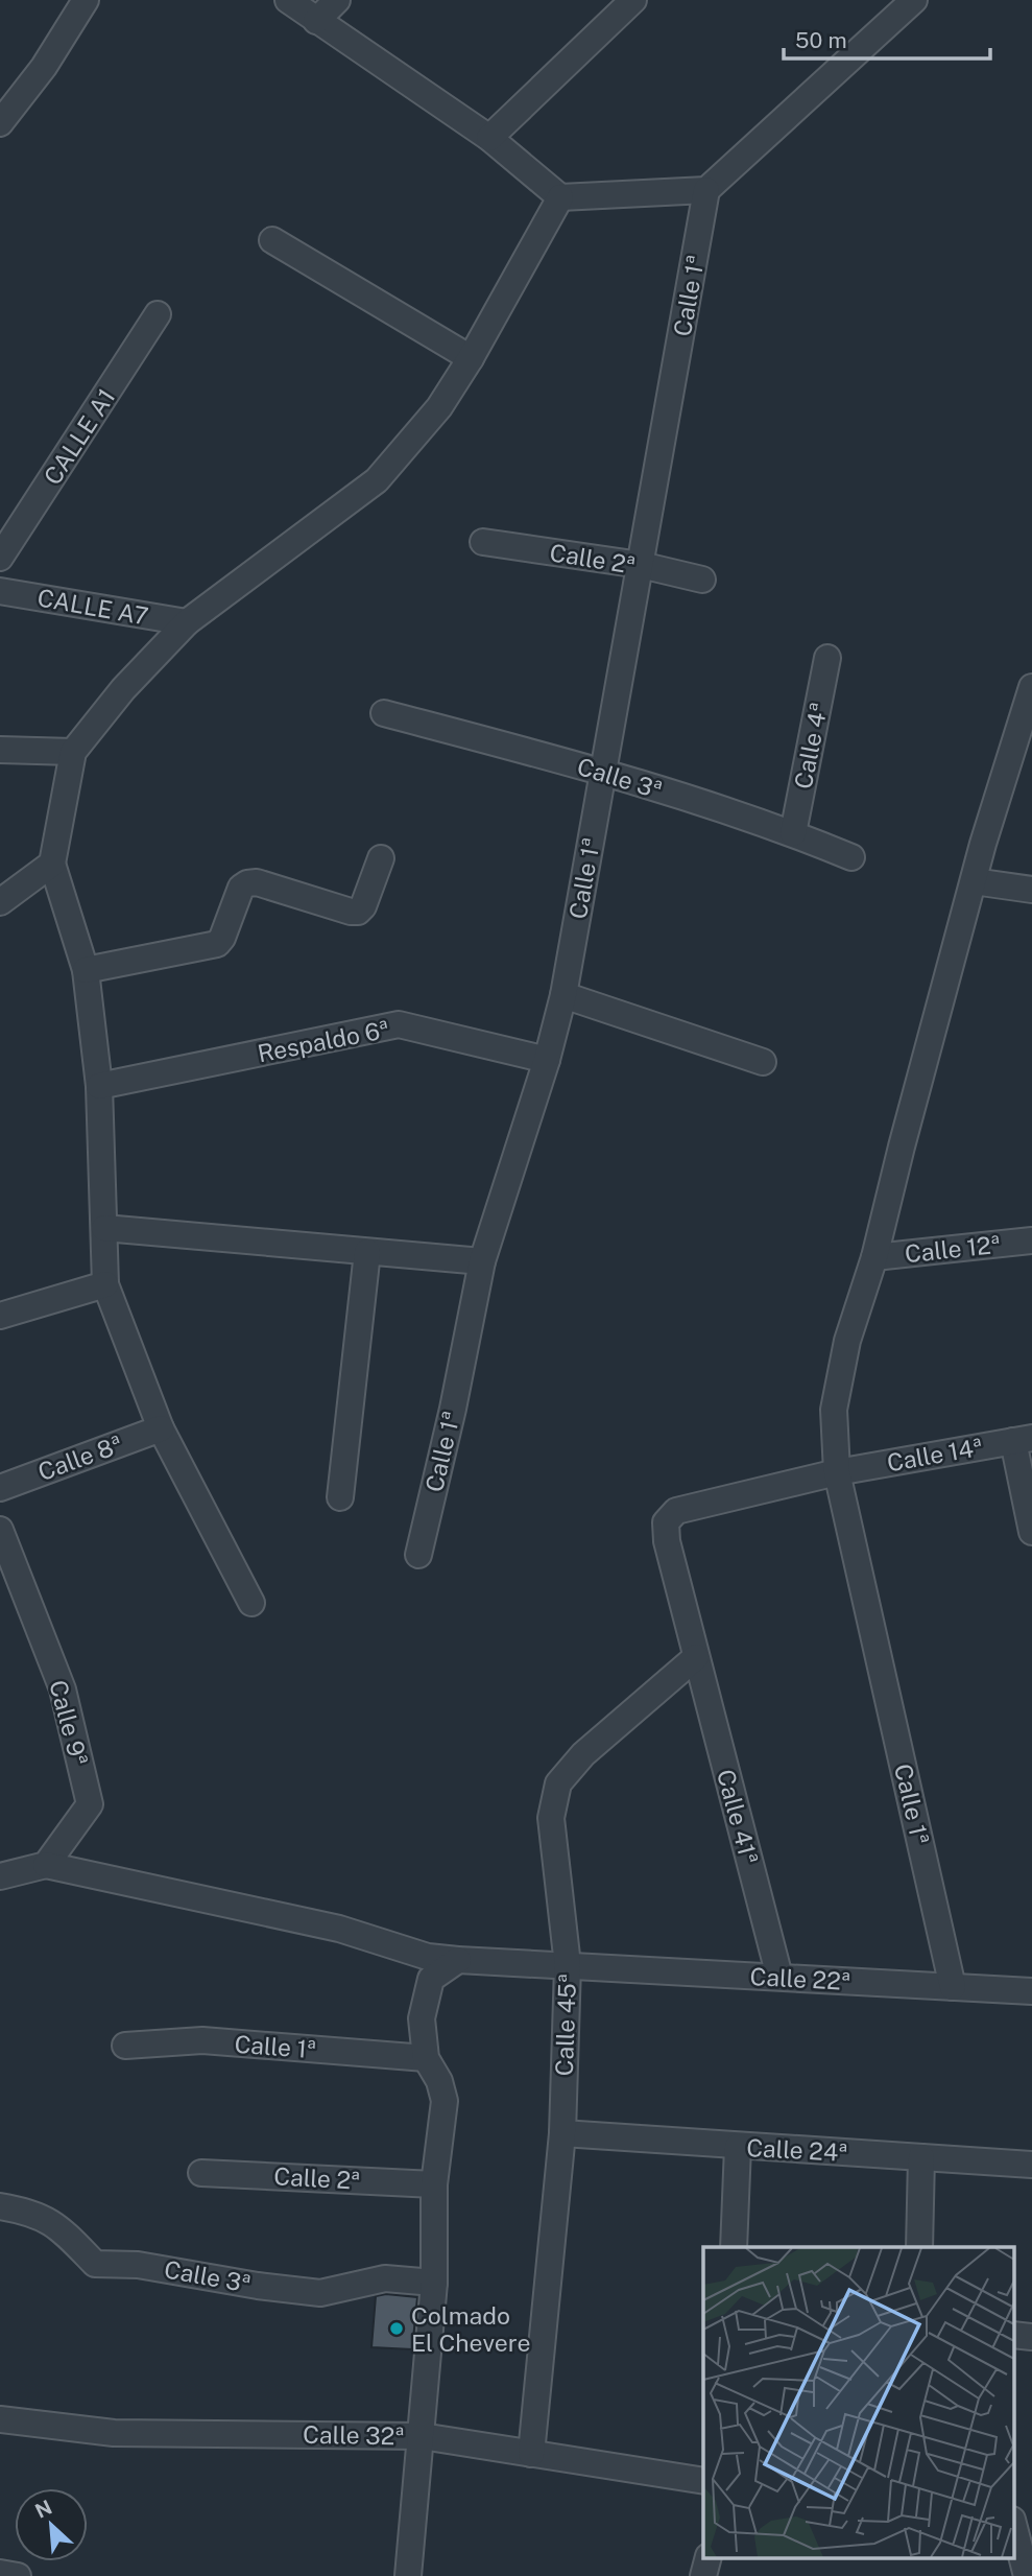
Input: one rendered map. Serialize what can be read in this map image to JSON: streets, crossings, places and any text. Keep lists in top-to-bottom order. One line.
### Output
{"streets":{"street":["Calle 1ª","CALLE A1","Calle 2ª","CALLE A7","Calle 4ª","Calle 3ª","Respaldo 6ª","Calle 12ª","Calle 14ª","Calle 8ª","Calle 9ª","Calle 41ª","Calle 22ª","Calle 45ª","Calle 24ª","Calle 32ª"]},"crossings":[["Calle 1ª","Calle 2ª"],["Calle 1ª","Calle 3ª"],["Calle 1ª","Respaldo 6ª"],["Calle 1ª","Calle 12ª"],["Calle 1ª","Calle 14ª"],["Calle 1ª","Calle 22ª"],["Calle 4ª","Calle 3ª"],["Calle 14ª","Calle 41ª"],["Calle 14ª","Calle 45ª"],["Calle 9ª","Calle 22ª"],["Calle 41ª","Calle 22ª"],["Calle 41ª","Calle 45ª"],["Calle 22ª","Calle 45ª"],["Calle 45ª","Calle 24ª"],["Calle 45ª","Calle 32ª"]],"places":["Colmado El Chevere"],"scale_bar":"50 m","north":"top left"}
